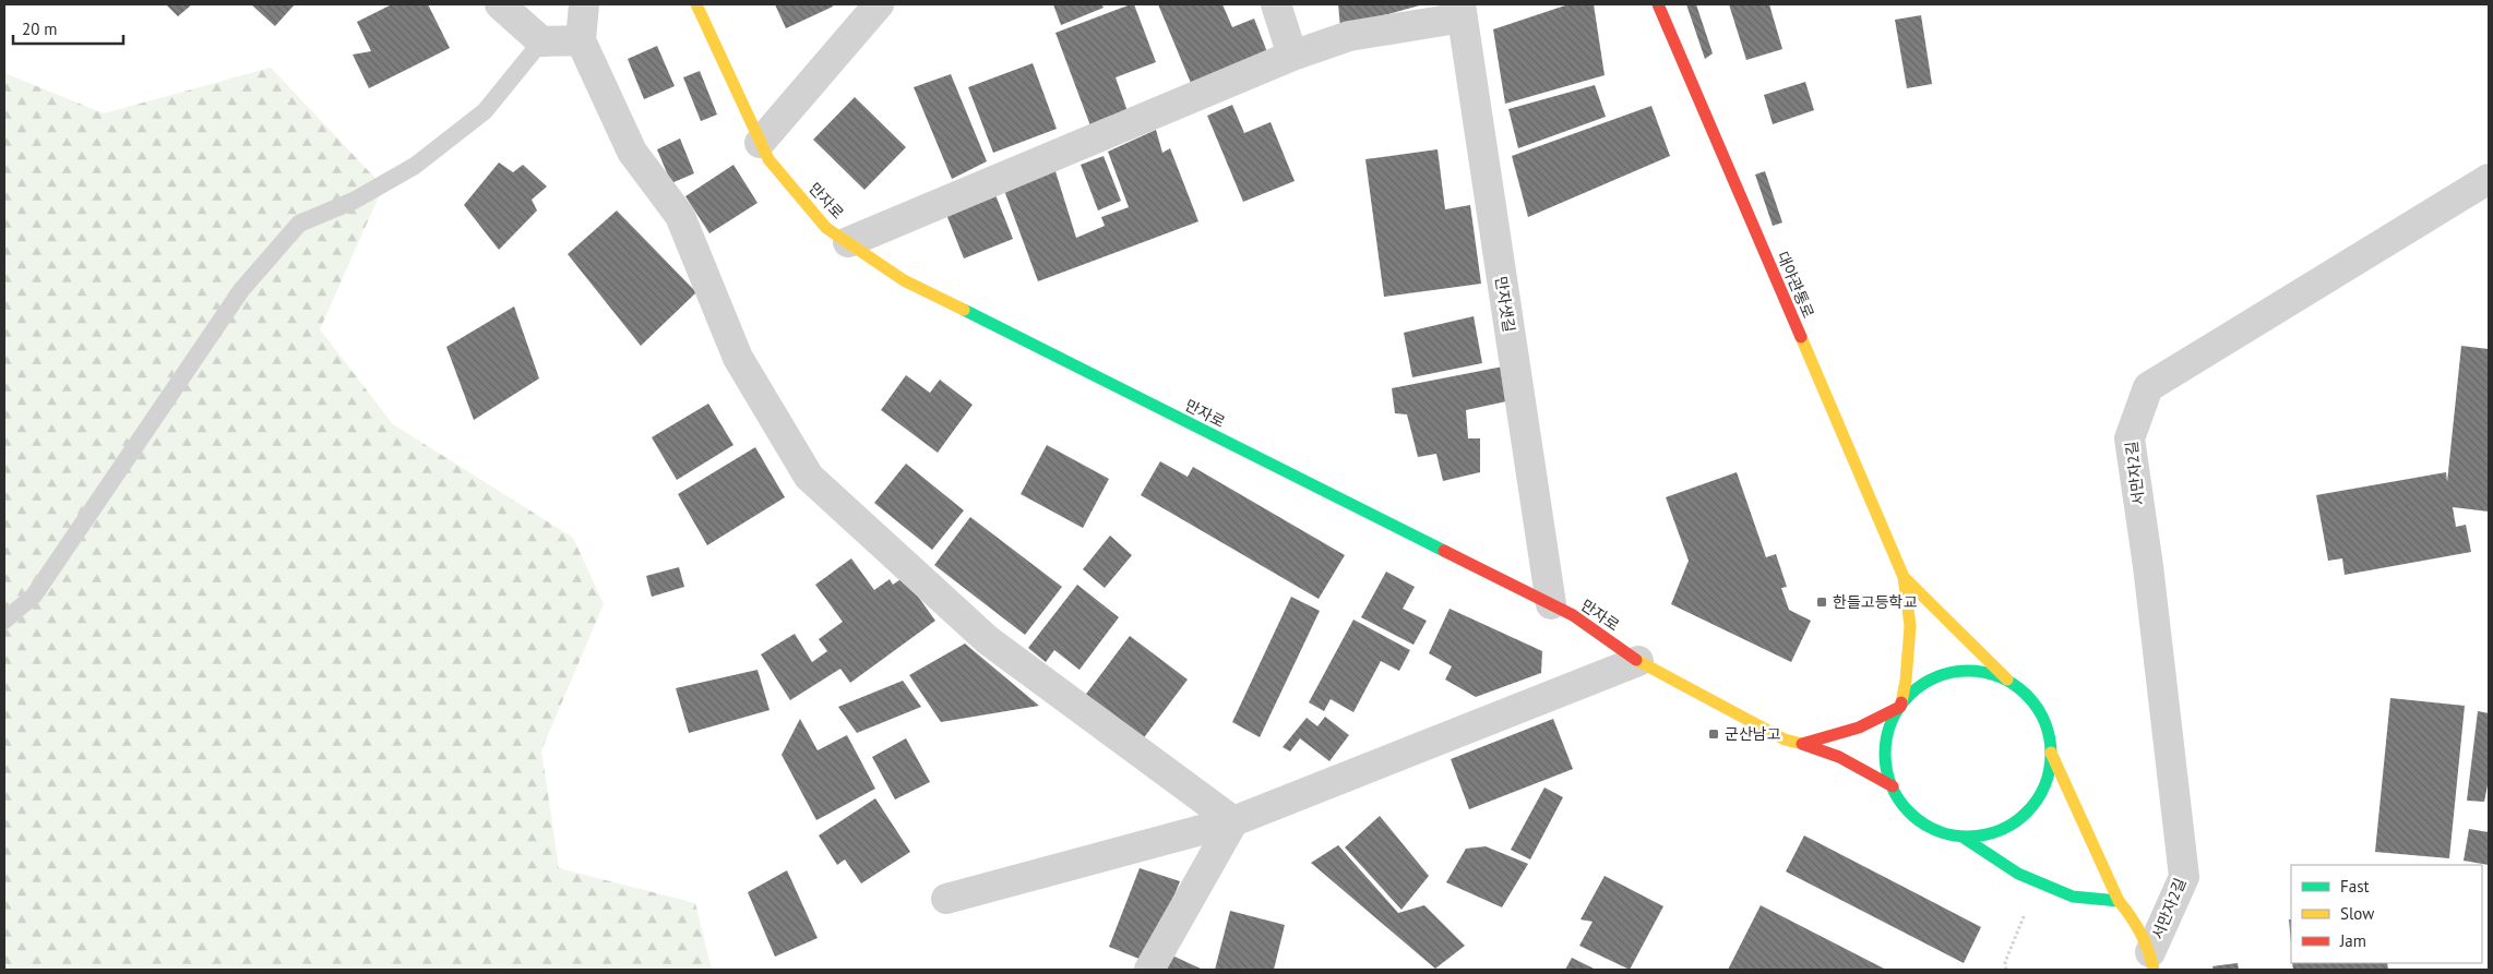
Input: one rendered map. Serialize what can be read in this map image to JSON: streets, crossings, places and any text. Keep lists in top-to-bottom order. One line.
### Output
{"streets":{"street":["만자로","대야관통로","만자샛길","서만자2길"]},"crossings":[["만자로","만자샛길"]],"places":{"transit":["한들고등학교","군산남고"]},"legend":["Fast","Slow","Jam"],"scale_bar":"20 m"}
